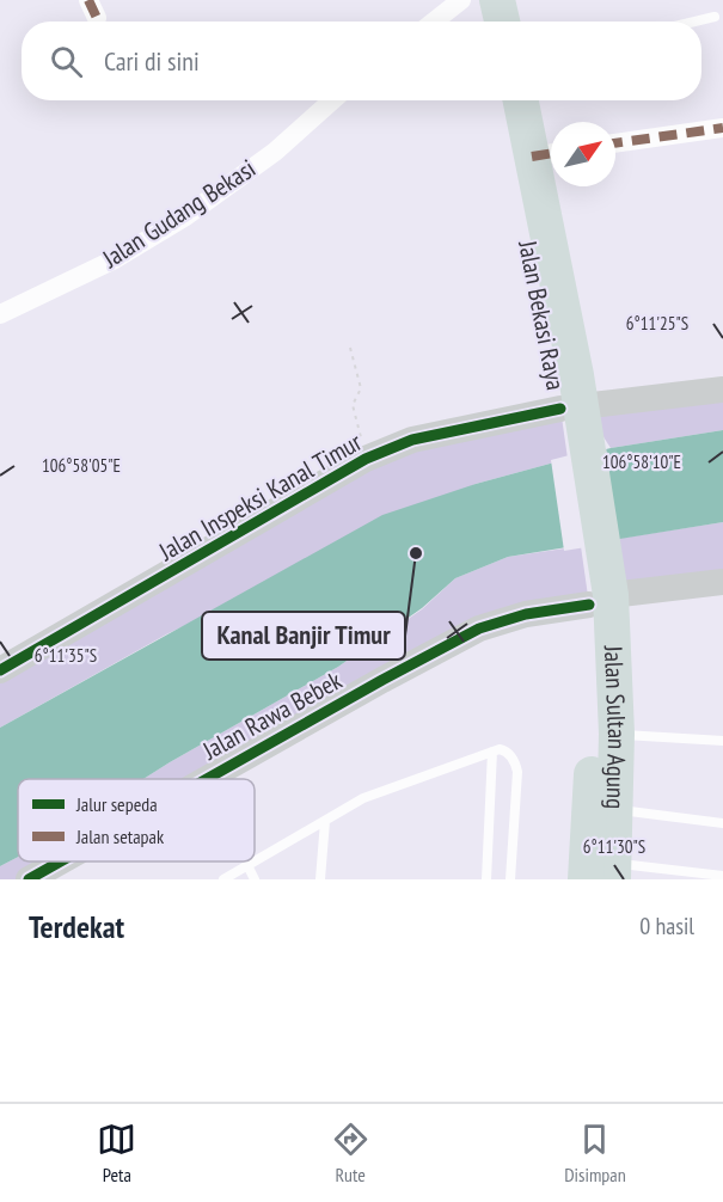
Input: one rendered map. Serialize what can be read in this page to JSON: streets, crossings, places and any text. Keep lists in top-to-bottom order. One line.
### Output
{"streets":{"highway":["Jalan Bekasi Raya","Jalan Sultan Agung"],"street":["Jalan Gudang Bekasi","Jalan Inspeksi Kanal Timur","Jalan Rawa Bebek"]},"crossings":[["Jalan Bekasi Raya","Jalan Inspeksi Kanal Timur"],["Jalan Bekasi Raya","Jalan Rawa Bebek"],["Jalan Bekasi Raya","Jalan Sultan Agung"],["Jalan Rawa Bebek","Jalan Sultan Agung"]],"places":["Kanal Banjir Timur"],"legend":["Jalur sepeda","Jalan setapak"],"north":"top right","page":{"search":"Cari di sini","heading":["Terdekat","0 hasil"],"nav":["Peta","Rute","Disimpan"]},"coordinates":["6°11'25\"S","106°58'10\"E","106°58'05\"E","6°11'35\"S","6°11'30\"S"]}
